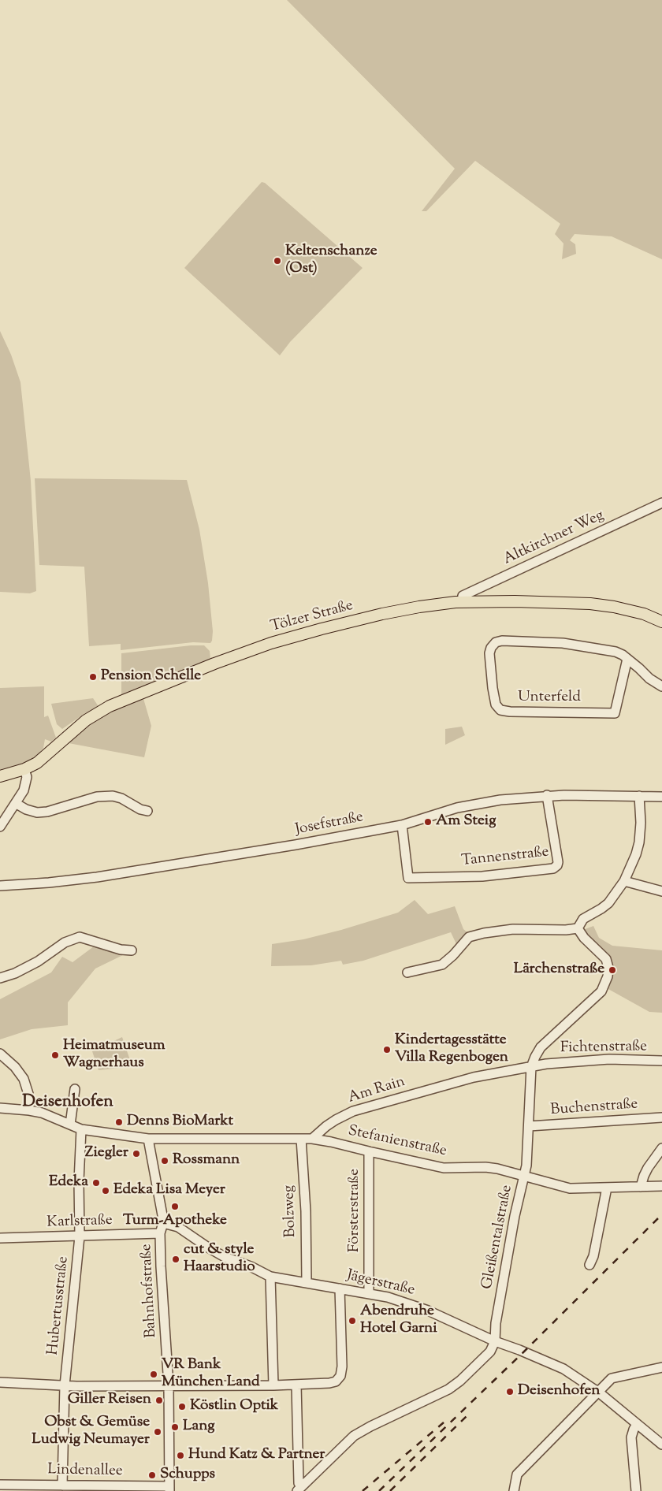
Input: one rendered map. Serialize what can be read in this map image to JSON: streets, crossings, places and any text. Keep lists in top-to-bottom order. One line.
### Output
{"streets":{"main road":["Tölzer Straße"],"street":["Altkirchner Weg","Unterfeld","Josefstraße","Tannenstraße","Fichtenstraße","Am Rain","Buchenstraße","Stefanienstraße","Försterstraße","Bolzweg","Karlstraße","Gleißentalstraße","Jägerstraße","Bahnhofstraße","Hubertusstraße","Lindenallee"]},"crossings":[["Altkirchner Weg","Tölzer Straße"],["Josefstraße","Tannenstraße"],["Fichtenstraße","Am Rain"],["Fichtenstraße","Gleißentalstraße"],["Am Rain","Stefanienstraße"],["Am Rain","Gleißentalstraße"],["Buchenstraße","Gleißentalstraße"],["Stefanienstraße","Försterstraße"],["Stefanienstraße","Bolzweg"],["Stefanienstraße","Gleißentalstraße"],["Stefanienstraße","Bahnhofstraße"],["Stefanienstraße","Hubertusstraße"],["Försterstraße","Jägerstraße"],["Bolzweg","Jägerstraße"],["Karlstraße","Bahnhofstraße"],["Karlstraße","Hubertusstraße"],["Gleißentalstraße","Jägerstraße"],["Jägerstraße","Bahnhofstraße"],["Bahnhofstraße","Lindenallee"],["Hubertusstraße","Lindenallee"]],"districts":["Deisenhofen"],"places":["Keltenschanze (Ost)","Pension Schelle","Am Steig","Lärchenstraße","Kindertagesstätte Villa Regenbogen","Heimatmuseum Wagnerhaus","Denns BioMarkt","Ziegler","Rossmann","Edeka","Edeka Lisa Meyer","Turm-Apotheke","cut & style Haarstudio","Abendruhe Hotel Garni","VR Bank München Land","Deisenhofen","Giller Reisen","Köstlin Optik","Lang","Obst & Gemüse Ludwig Neumayer","Hund Katz & Partner","Schupps"]}
